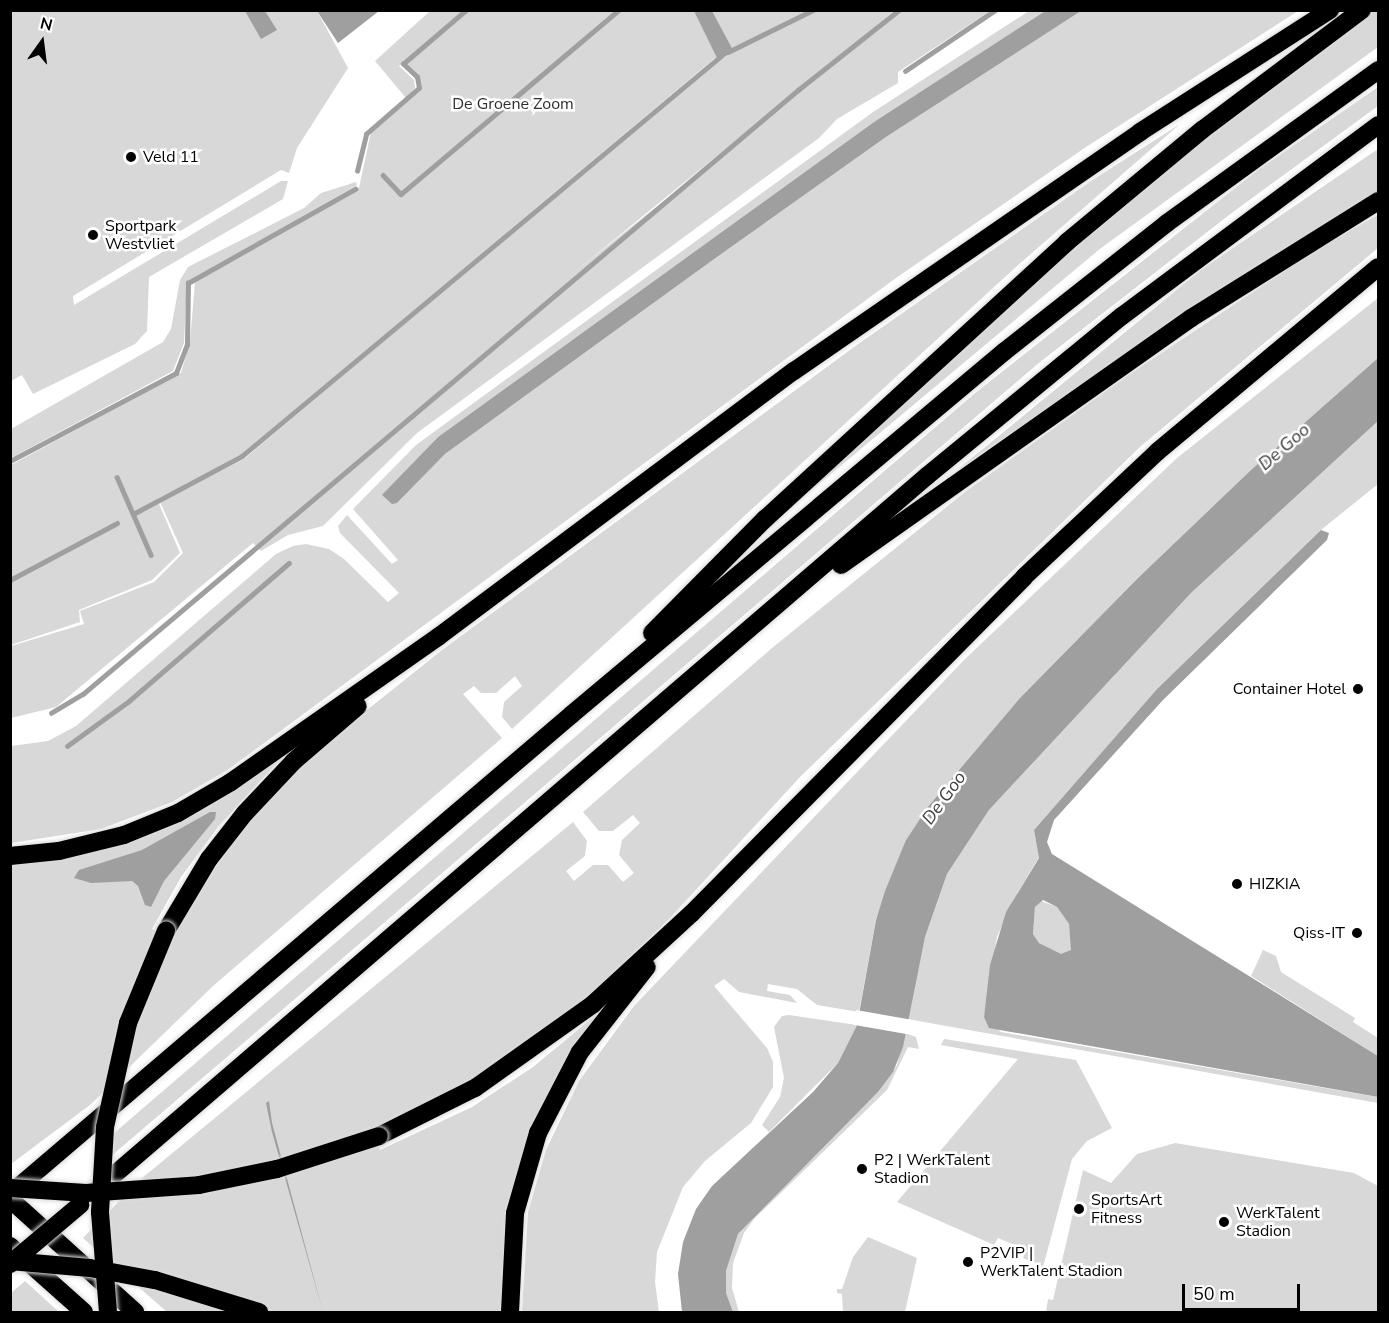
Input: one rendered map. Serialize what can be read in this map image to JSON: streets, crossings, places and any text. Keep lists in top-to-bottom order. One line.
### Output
{"water":["De Goo"],"parks":["De Groene Zoom"],"places":["Veld 11","Sportpark Westvliet","Container Hotel","HIZKIA","Qiss-IT","P2 | WerkTalent Stadion","SportsArt Fitness","WerkTalent Stadion","P2VIP | WerkTalent Stadion"],"scale_bar":"50 m","north":"top"}
